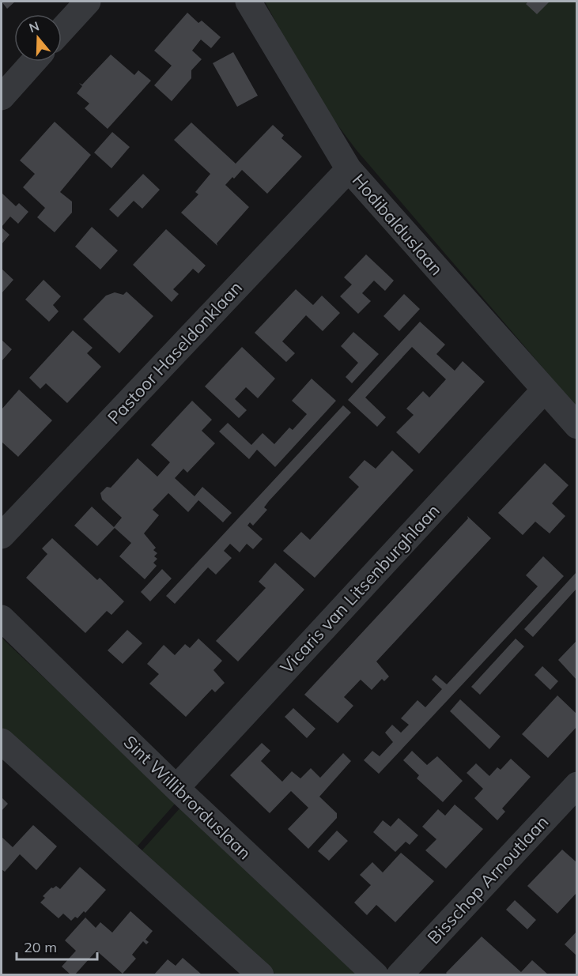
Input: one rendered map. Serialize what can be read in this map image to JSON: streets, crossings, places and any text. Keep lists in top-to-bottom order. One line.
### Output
{"streets":{"street":["Hodibalduslaan","Pastoor Haseldonklaan","Vicaris van Litsenburghlaan","Sint Willibrorduslaan","Bisschop Arnoutlaan"]},"crossings":[["Hodibalduslaan","Pastoor Haseldonklaan"],["Hodibalduslaan","Vicaris van Litsenburghlaan"],["Vicaris van Litsenburghlaan","Sint Willibrorduslaan"]],"scale_bar":"20 m","north":"top"}
